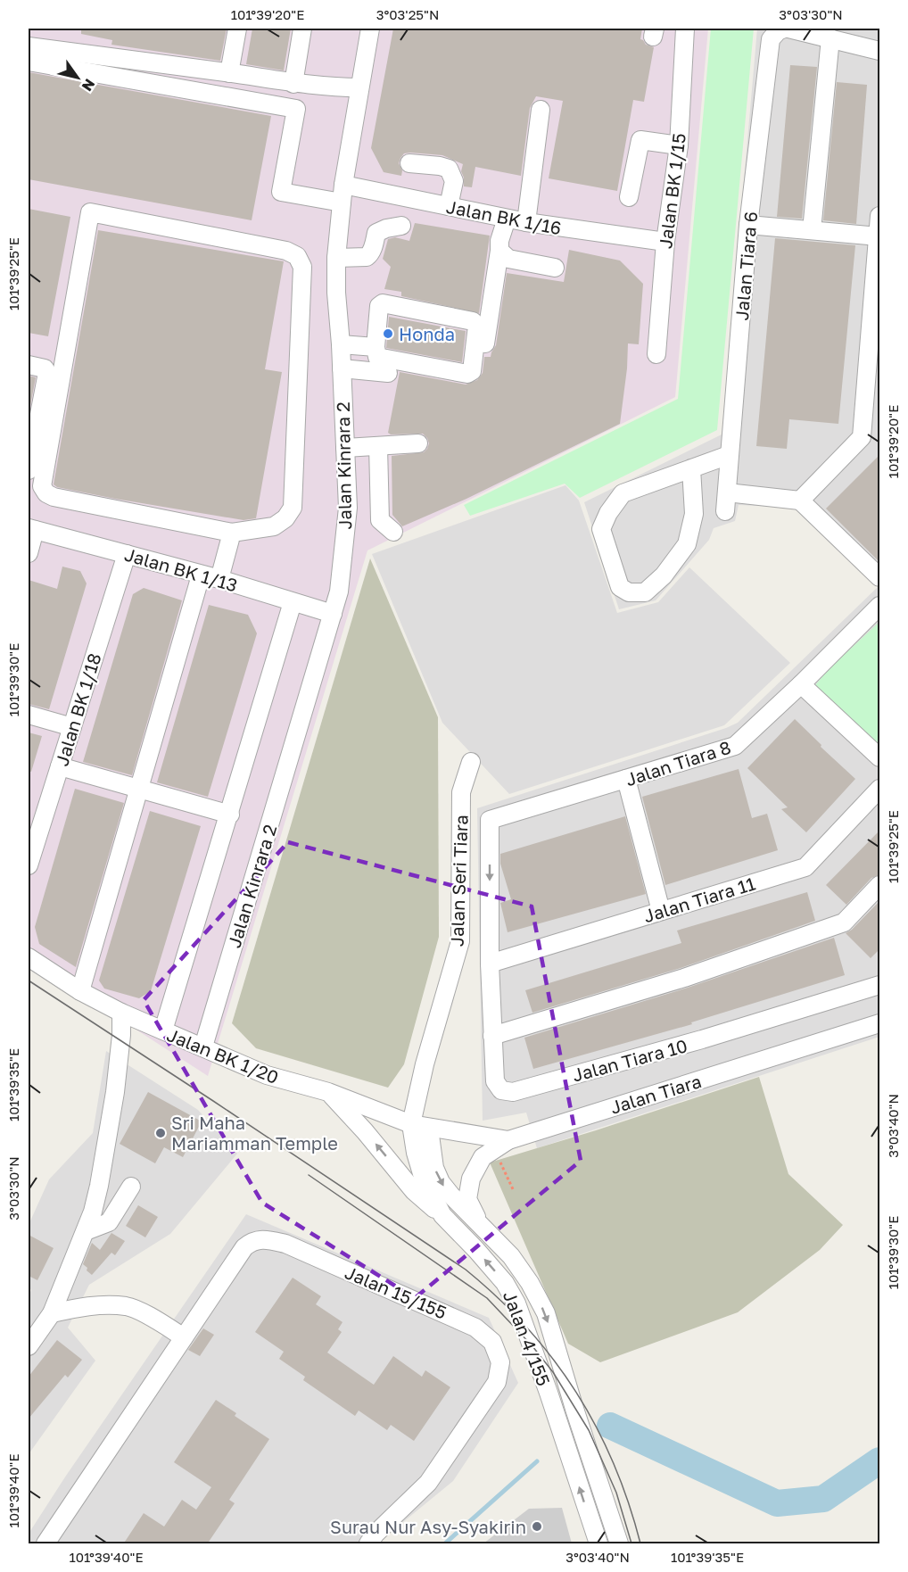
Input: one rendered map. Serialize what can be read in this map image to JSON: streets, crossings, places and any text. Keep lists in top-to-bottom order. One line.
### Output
{"streets":{"street":["Jalan BK 1/15","Jalan BK 1/16","Jalan Tiara 6","Jalan Kinrara 2","Jalan BK 1/13","Jalan BK 1/18","Jalan Tiara 8","Jalan Seri Tiara","Jalan Tiara 11","Jalan BK 1/20","Jalan Tiara 10","Jalan Tiara","Jalan 15/155","Jalan 4/155"]},"crossings":[["Jalan BK 1/15","Jalan BK 1/16"],["Jalan BK 1/16","Jalan Kinrara 2"],["Jalan Kinrara 2","Jalan BK 1/13"],["Jalan Kinrara 2","Jalan BK 1/20"],["Jalan BK 1/13","Jalan BK 1/18"],["Jalan Tiara 8","Jalan Tiara 10"],["Jalan Seri Tiara","Jalan BK 1/20"],["Jalan Seri Tiara","Jalan Tiara"],["Jalan Seri Tiara","Jalan 4/155"],["Jalan Tiara 11","Jalan Tiara 10"],["Jalan BK 1/20","Jalan Tiara"],["Jalan BK 1/20","Jalan 4/155"],["Jalan Tiara","Jalan 4/155"]],"places":["Honda","Sri Maha Mariamman Temple","Surau Nur Asy-Syakirin"],"north":"bottom right","coordinates":["101°39'20\"E","3°03'25\"N","3°03'30\"N","101°39'25\"E","101°39'30\"E","101°39'35\"E","3°03'40\"N","101°39'40\"E"]}
